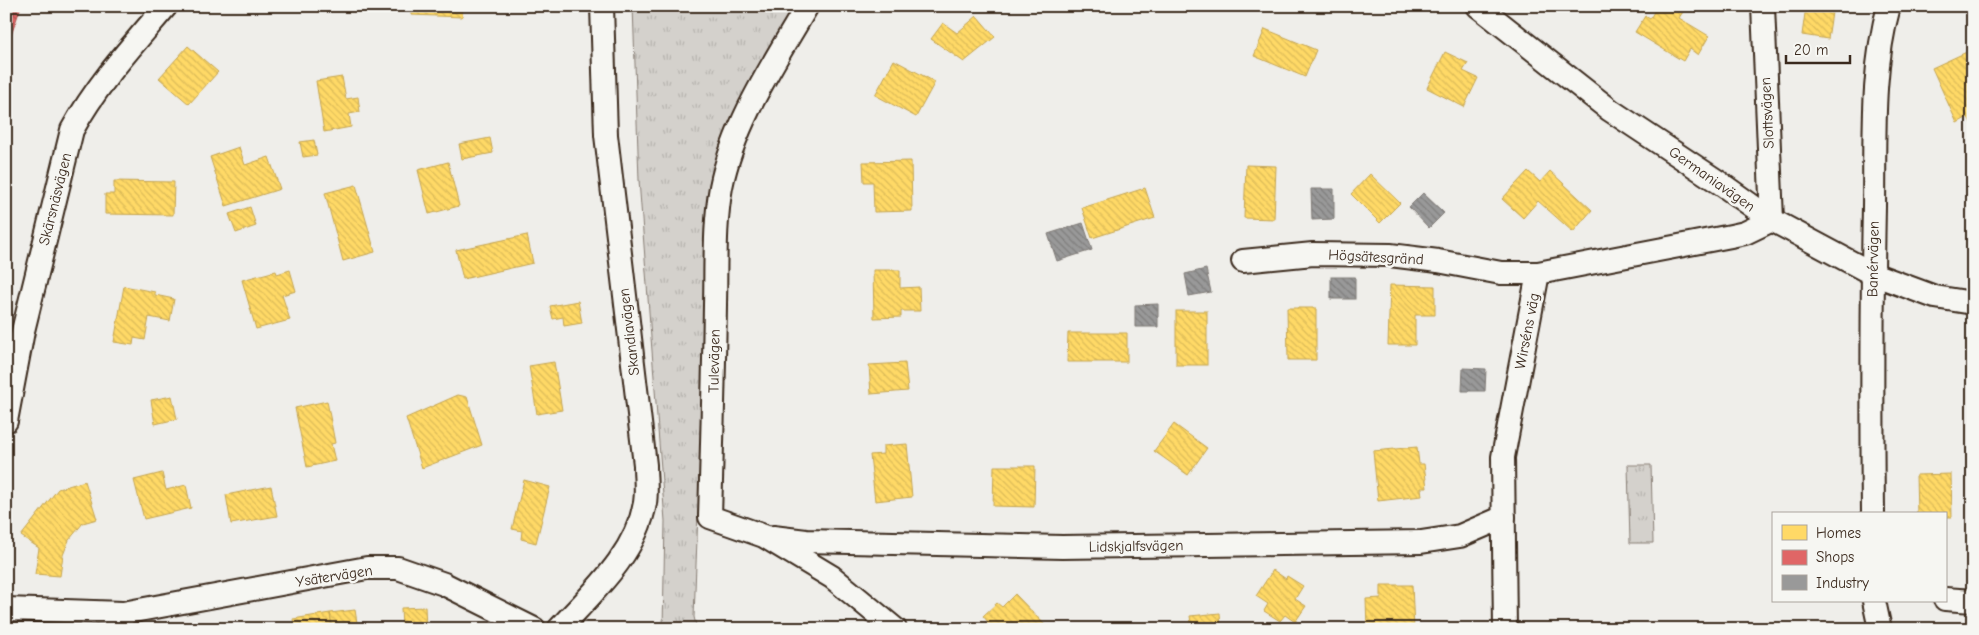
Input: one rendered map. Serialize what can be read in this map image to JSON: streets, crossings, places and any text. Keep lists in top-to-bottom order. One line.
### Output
{"streets":{"street":["Slottsvägen","Germaniavägen","Skärsnäsvägen","Högsätesgränd","Banérvägen","Wirséns väg","Skandiavägen","Tulevägen","Lidskjalfsvägen","Ysätervägen"]},"crossings":[["Slottsvägen","Germaniavägen"],["Slottsvägen","Wirséns väg"],["Germaniavägen","Banérvägen"],["Germaniavägen","Wirséns väg"],["Högsätesgränd","Wirséns väg"],["Wirséns väg","Lidskjalfsvägen"],["Tulevägen","Lidskjalfsvägen"]],"legend":["Homes","Shops","Industry"],"scale_bar":"20 m"}
